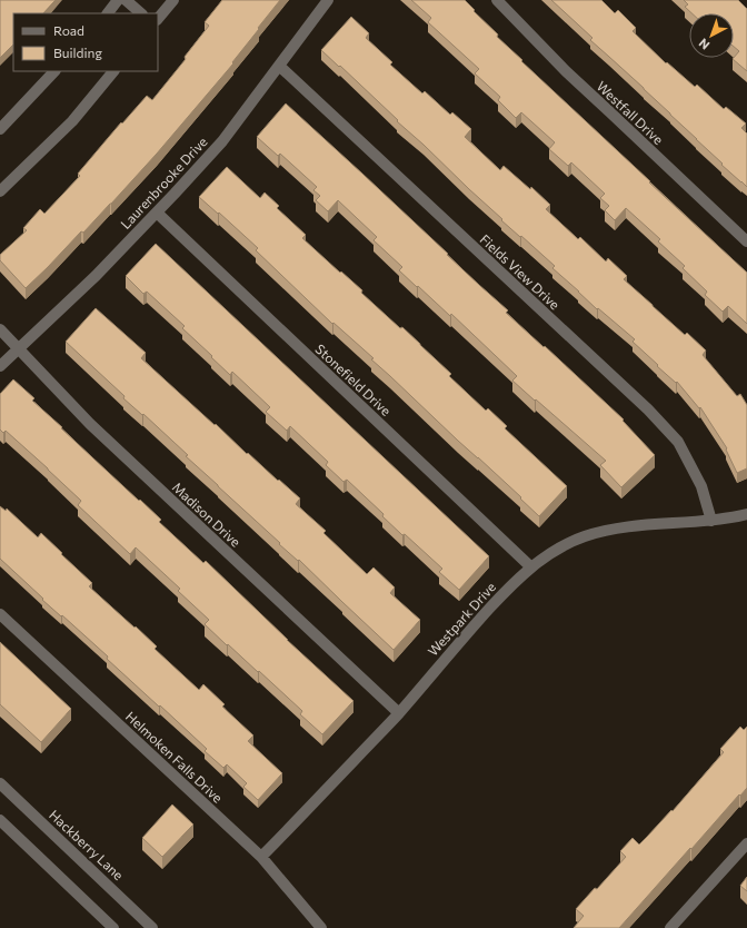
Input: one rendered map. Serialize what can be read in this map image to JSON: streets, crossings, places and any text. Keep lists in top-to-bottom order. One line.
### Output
{"streets":{"street":["Westfall Drive","Laurenbrooke Drive","Fields View Drive","Stonefield Drive","Madison Drive","Westpark Drive","Helmoken Falls Drive","Hackberry Lane"]},"crossings":[["Laurenbrooke Drive","Fields View Drive"],["Laurenbrooke Drive","Stonefield Drive"],["Laurenbrooke Drive","Madison Drive"],["Fields View Drive","Westpark Drive"],["Stonefield Drive","Westpark Drive"],["Madison Drive","Westpark Drive"],["Westpark Drive","Helmoken Falls Drive"]],"legend":["Road","Building"],"north":"bottom left"}
